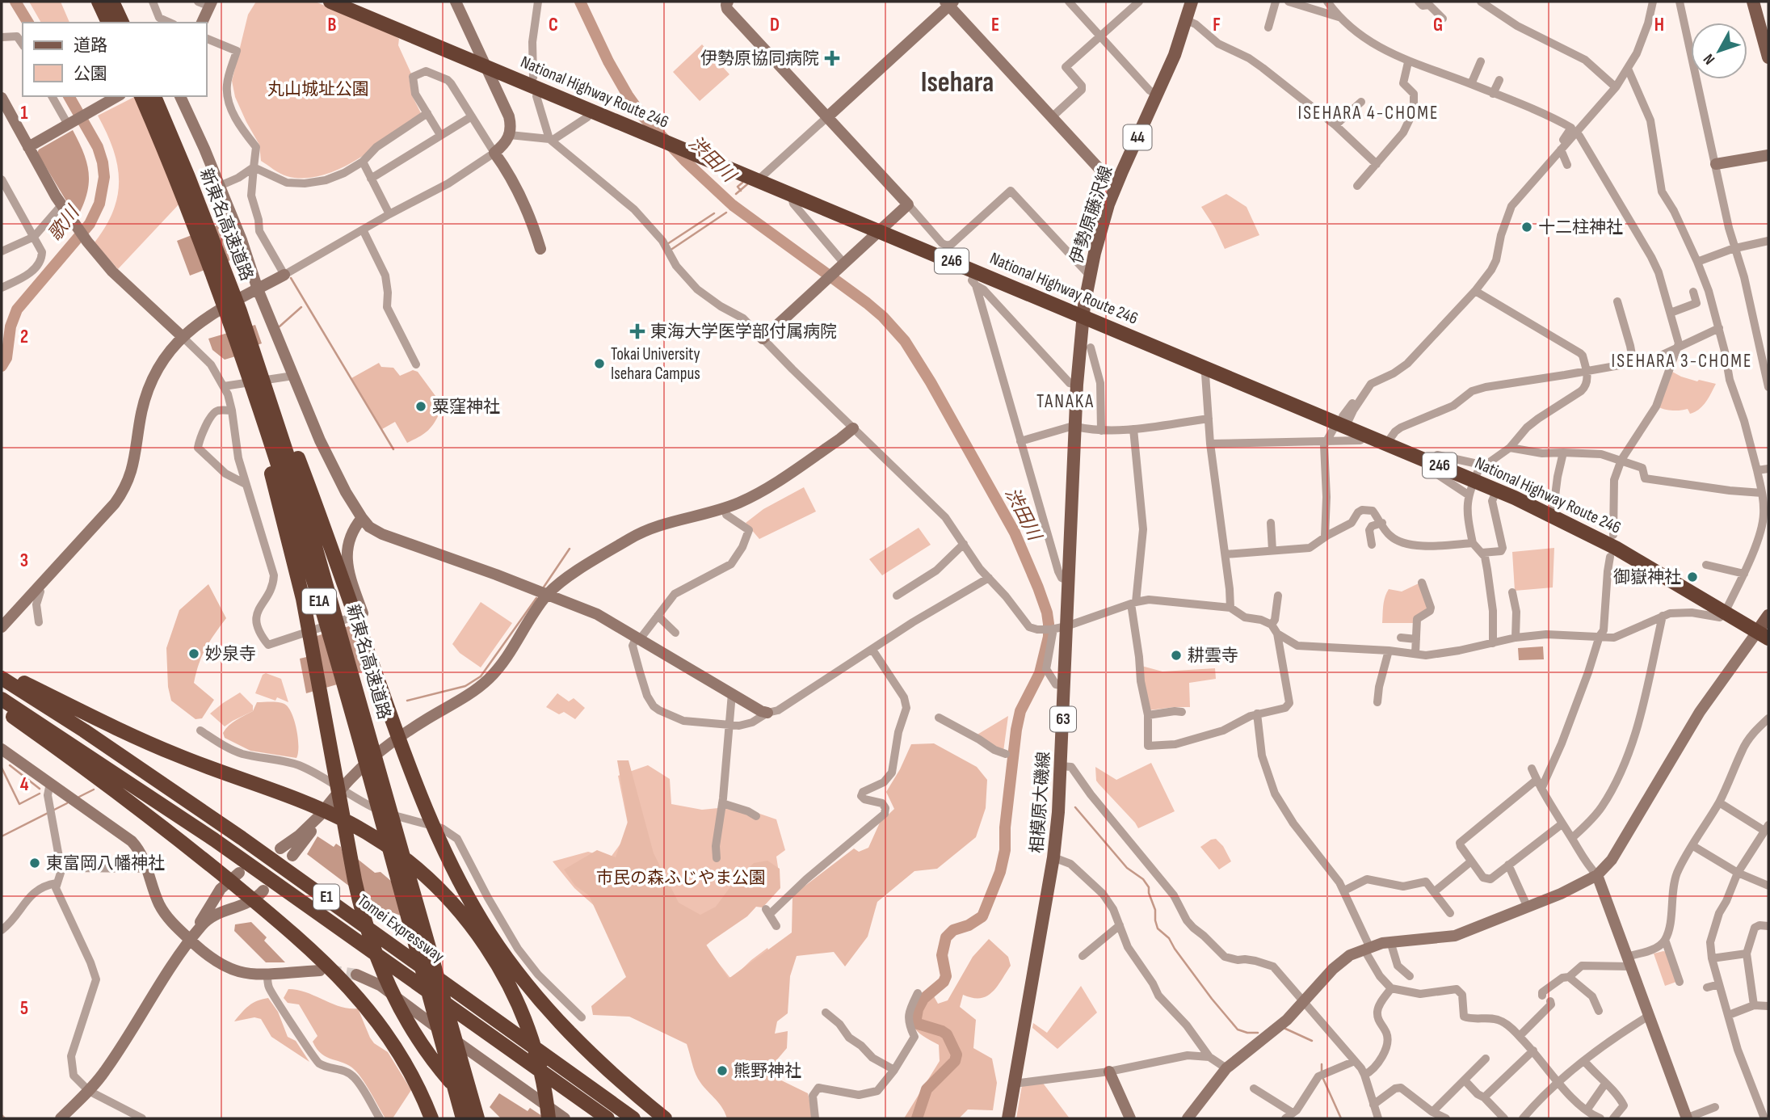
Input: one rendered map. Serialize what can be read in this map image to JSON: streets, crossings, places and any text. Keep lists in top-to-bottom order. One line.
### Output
{"streets":{"highway":["National Highway Route 246","新東名高速道路","246","E1A","E1","Tomei Expressway"],"main road":["44","伊勢原藤沢線","63","相模原大磯線"]},"crossings":[["National Highway Route 246","伊勢原藤沢線"],["National Highway Route 246","相模原大磯線"],["伊勢原藤沢線","相模原大磯線"]],"districts":["Isehara","ISEHARA 4-CHOME","ISEHARA 3-CHOME","TANAKA"],"water":["渋田川","歌川"],"parks":["丸山城址公園","市民の森ふじやま公園"],"places":{"health":["伊勢原協同病院","東海大学医学部付属病院"],"other":["十二柱神社","Tokai University Isehara Campus","粟窪神社","御嶽神社","妙泉寺","耕雲寺","東富岡八幡神社","熊野神社"]},"legend":["道路","公園"],"north":"bottom left","grid":{"columns":["B","C","D","E","F","G","H"],"rows":["1","2","3","4","5"]}}
